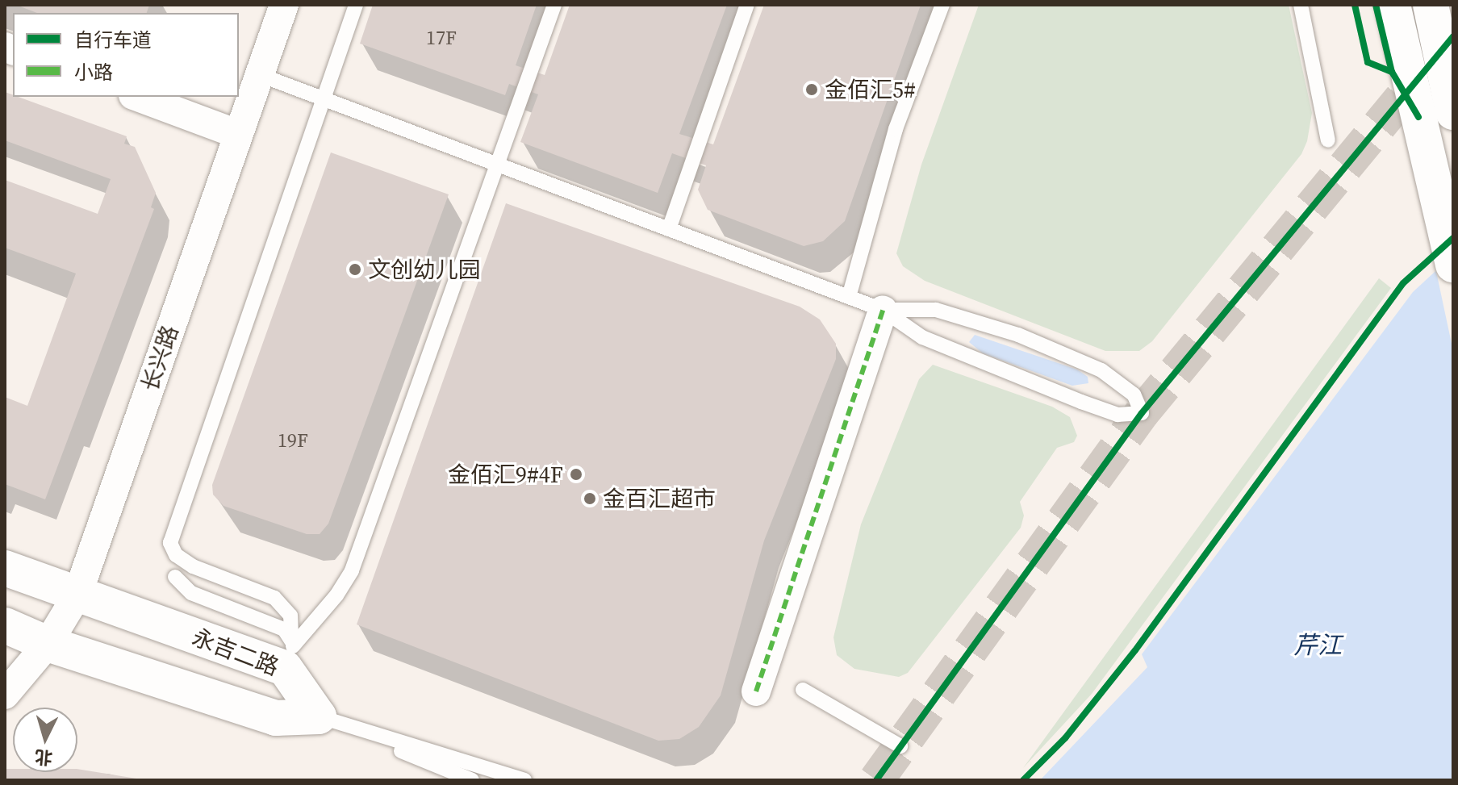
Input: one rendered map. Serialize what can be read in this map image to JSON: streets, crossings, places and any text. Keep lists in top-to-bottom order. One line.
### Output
{"streets":{"main road":["永吉二路"],"street":["长兴路"]},"crossings":[["长兴路","永吉二路"]],"water":["芹江"],"places":["金佰汇5#","文创幼儿园","金佰汇9#4F","金百汇超市"],"house_numbers":["17F","19F"],"legend":["自行车道","小路"],"north":"bottom"}
